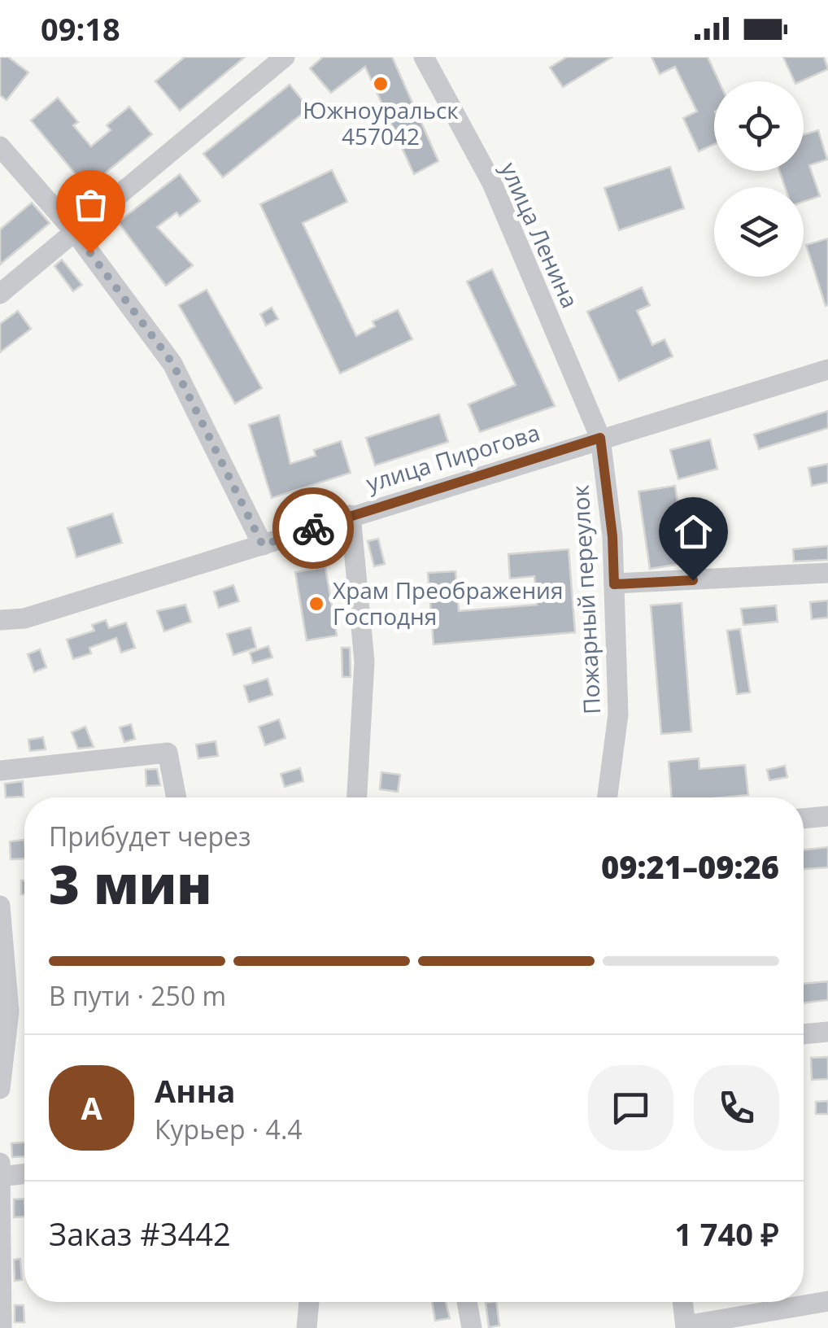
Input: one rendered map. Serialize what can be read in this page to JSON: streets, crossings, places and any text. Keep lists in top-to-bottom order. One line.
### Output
{"streets":{"street":["улица Ленина","улица Пирогова","Пожарный переулок"]},"crossings":[["улица Ленина","улица Пирогова"],["улица Ленина","Пожарный переулок"],["улица Пирогова","Пожарный переулок"]],"places":["Южноуральск 457042","Храм Преображения Господня"],"page":{"status":"09:18","heading":["3 мин","Прибудет через","09:21–09:26"],"panel":["Анна","Курьер · 4.4","Заказ #3442","1 740 ₽"],"bar":"В пути · 250 m","round":"А"}}
